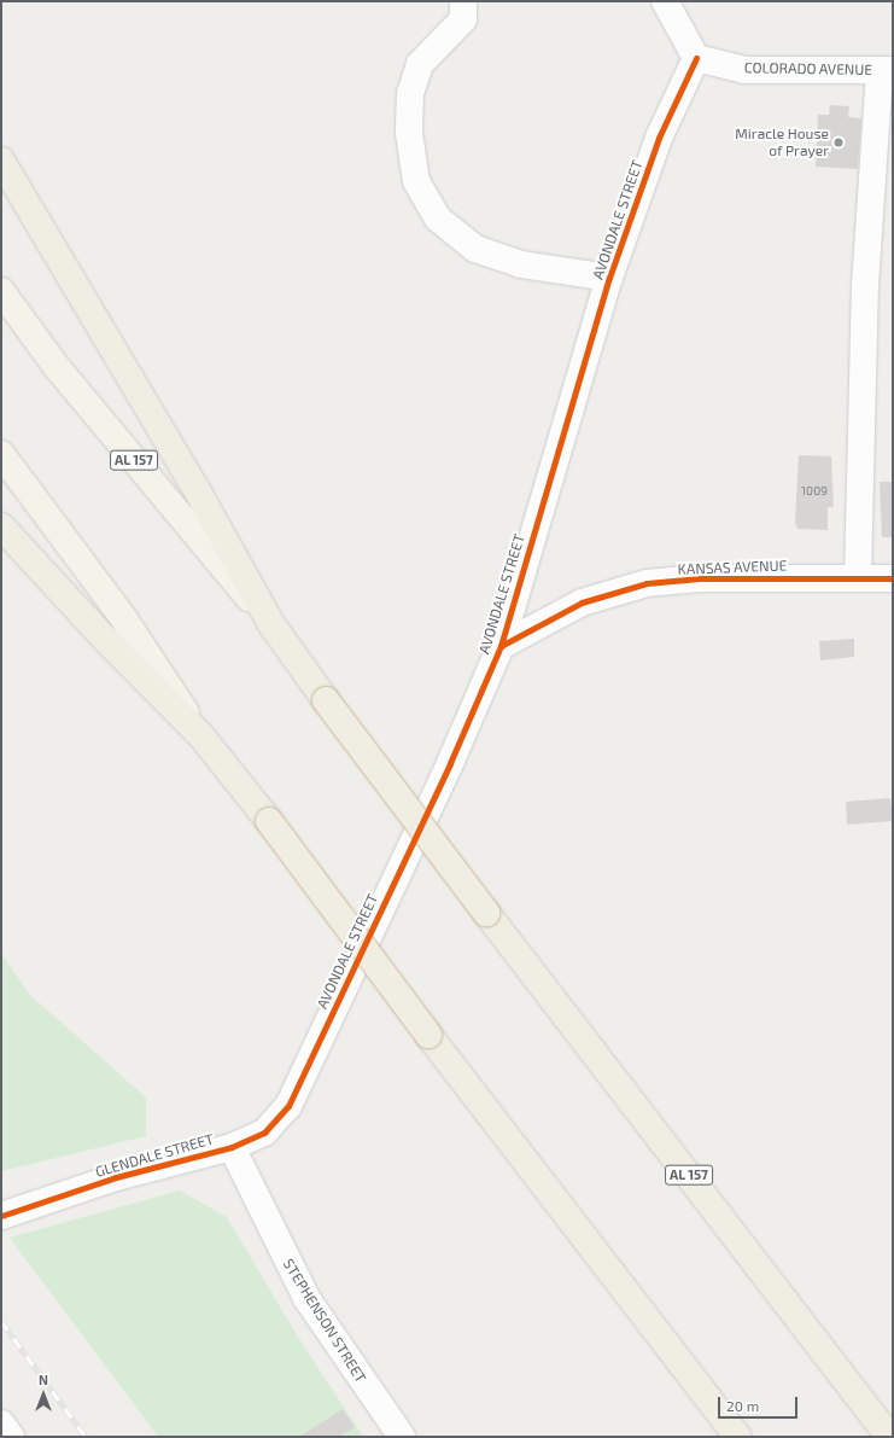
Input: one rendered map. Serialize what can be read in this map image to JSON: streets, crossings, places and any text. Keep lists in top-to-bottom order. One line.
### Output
{"streets":{"highway":["AL 157"],"street":["COLORADO AVENUE","AVONDALE STREET","KANSAS AVENUE","GLENDALE STREET","STEPHENSON STREET"]},"crossings":[["COLORADO AVENUE","AVONDALE STREET"],["AVONDALE STREET","KANSAS AVENUE"],["AVONDALE STREET","GLENDALE STREET"],["AVONDALE STREET","STEPHENSON STREET"],["GLENDALE STREET","STEPHENSON STREET"]],"places":["Miracle House of Prayer"],"house_numbers":["1009"],"scale_bar":"20 m","north":"top"}
